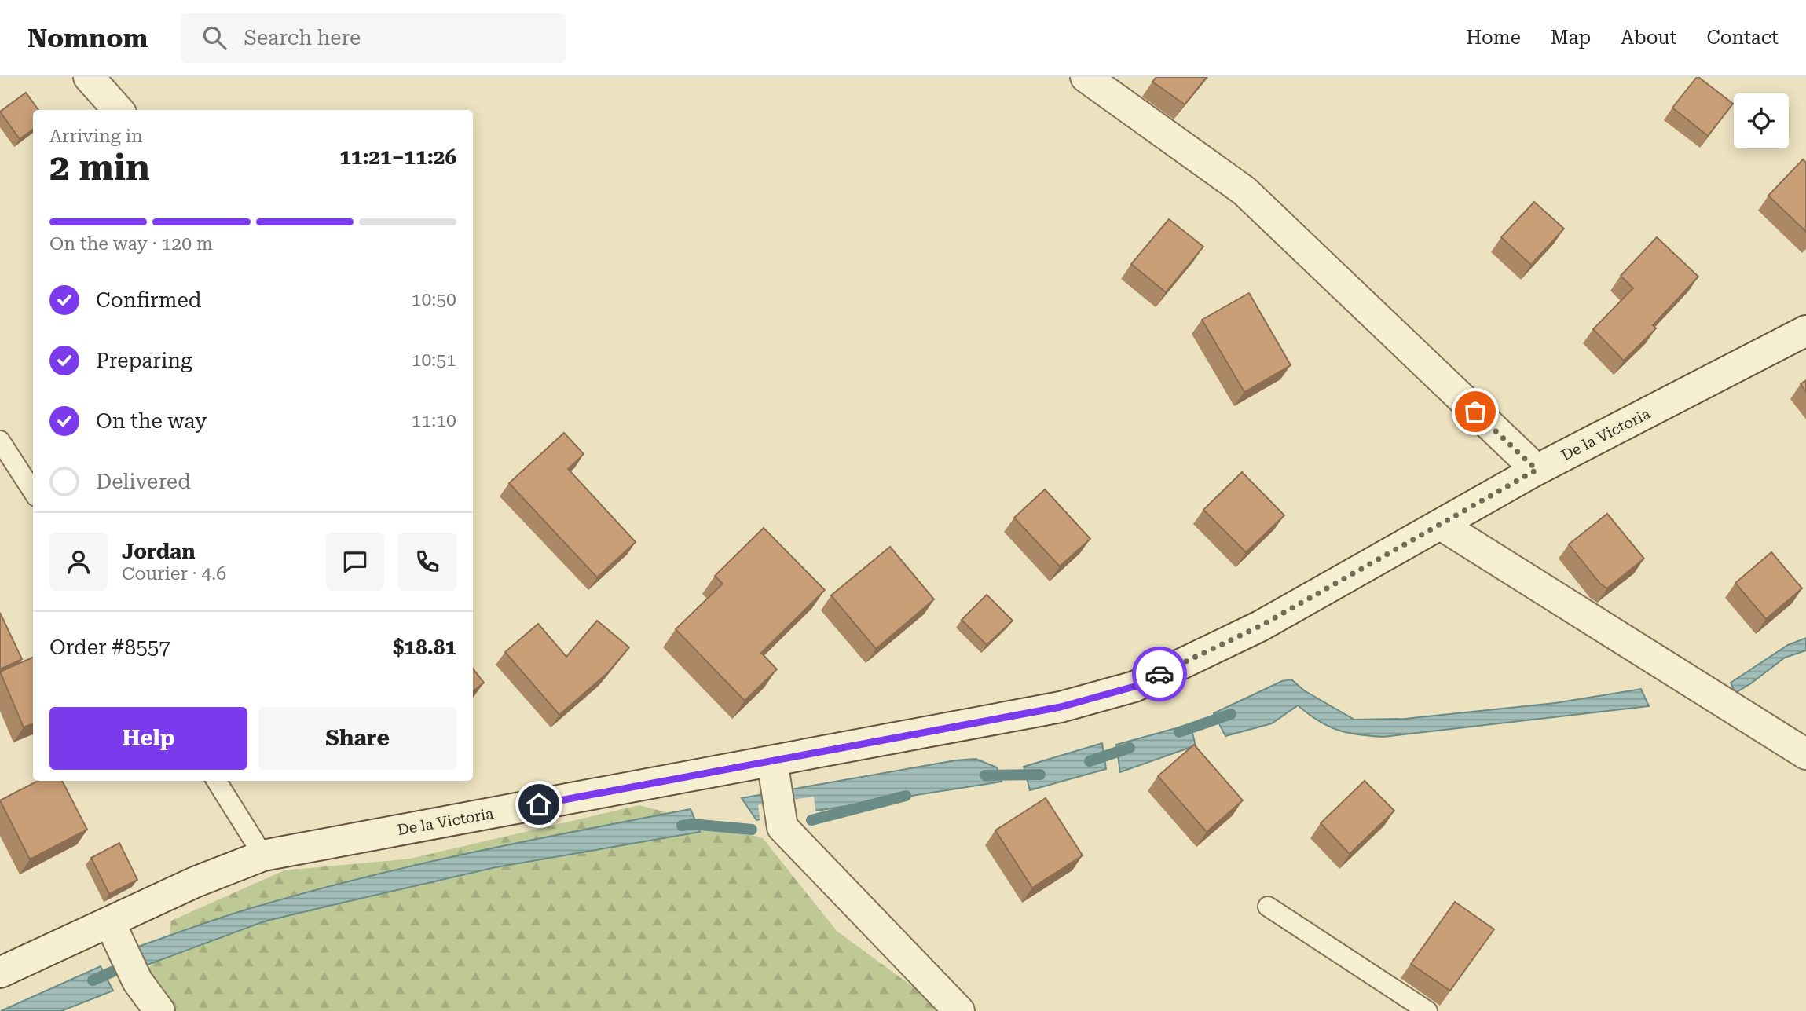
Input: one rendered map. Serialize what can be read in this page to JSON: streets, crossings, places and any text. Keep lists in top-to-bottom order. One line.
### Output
{"streets":{"main road":["De la Victoria"]},"page":{"header":"Nomnom","search":"Search here","nav":["Home","Map","About","Contact"],"heading":["2 min","Arriving in","11:21–11:26"],"panel":["Jordan","Courier · 4.6","Order #8557","$18.81"],"bar":"On the way · 120 m","list":[["Confirmed","10:50"],["Preparing","10:51"],["On the way","11:10"],"Delivered"],"buttons":["Help","Share"]}}
